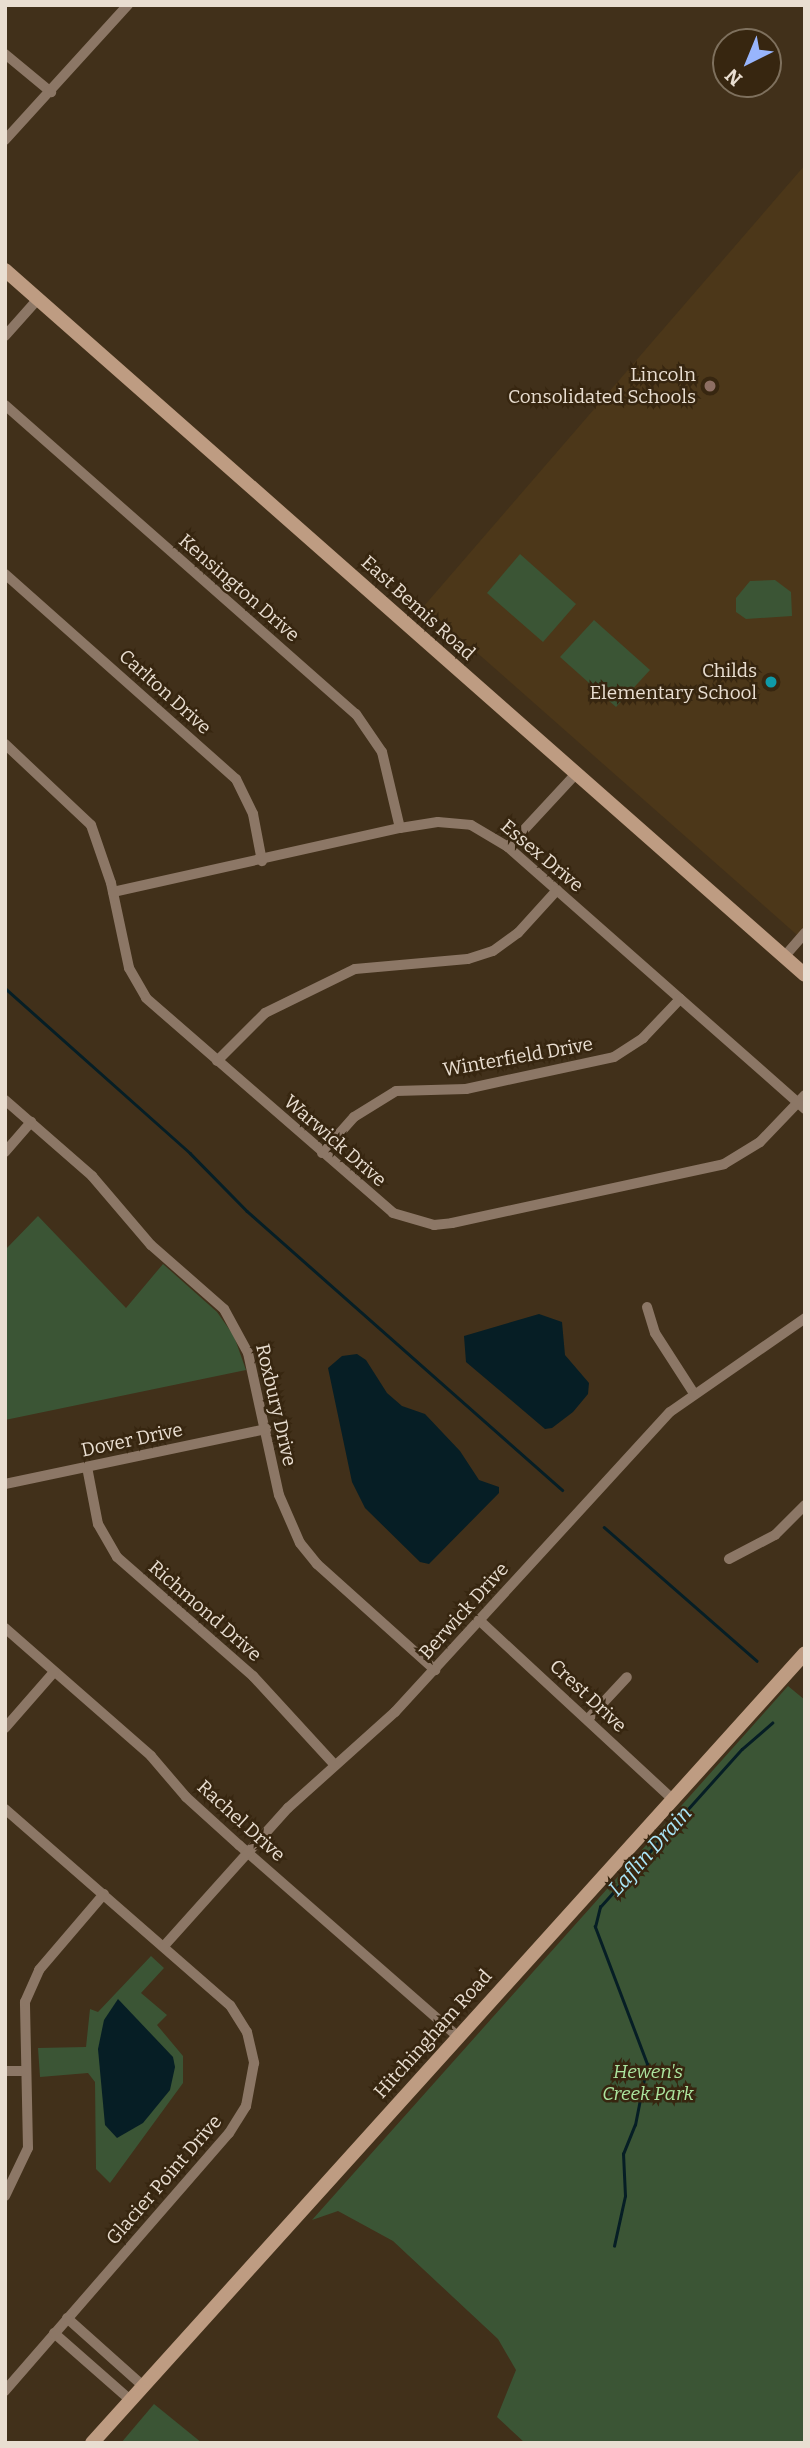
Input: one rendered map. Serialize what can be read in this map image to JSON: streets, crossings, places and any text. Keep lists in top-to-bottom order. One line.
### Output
{"streets":{"street":["Kensington Drive","East Bemis Road","Carlton Drive","Essex Drive","Winterfield Drive","Warwick Drive","Roxbury Drive","Dover Drive","Richmond Drive","Berwick Drive","Crest Drive","Rachel Drive","Hitchingham Road","Glacier Point Drive"]},"crossings":[["Kensington Drive","Essex Drive"],["Carlton Drive","Essex Drive"],["Essex Drive","Winterfield Drive"],["Essex Drive","Warwick Drive"],["Winterfield Drive","Warwick Drive"],["Roxbury Drive","Dover Drive"],["Roxbury Drive","Berwick Drive"],["Dover Drive","Richmond Drive"],["Richmond Drive","Berwick Drive"],["Berwick Drive","Crest Drive"],["Berwick Drive","Rachel Drive"],["Berwick Drive","Glacier Point Drive"],["Crest Drive","Hitchingham Road"],["Rachel Drive","Hitchingham Road"]],"water":["Laflin Drain"],"parks":["Hewen's Creek Park"],"places":["Lincoln Consolidated Schools","Childs Elementary School"],"north":"bottom left"}
